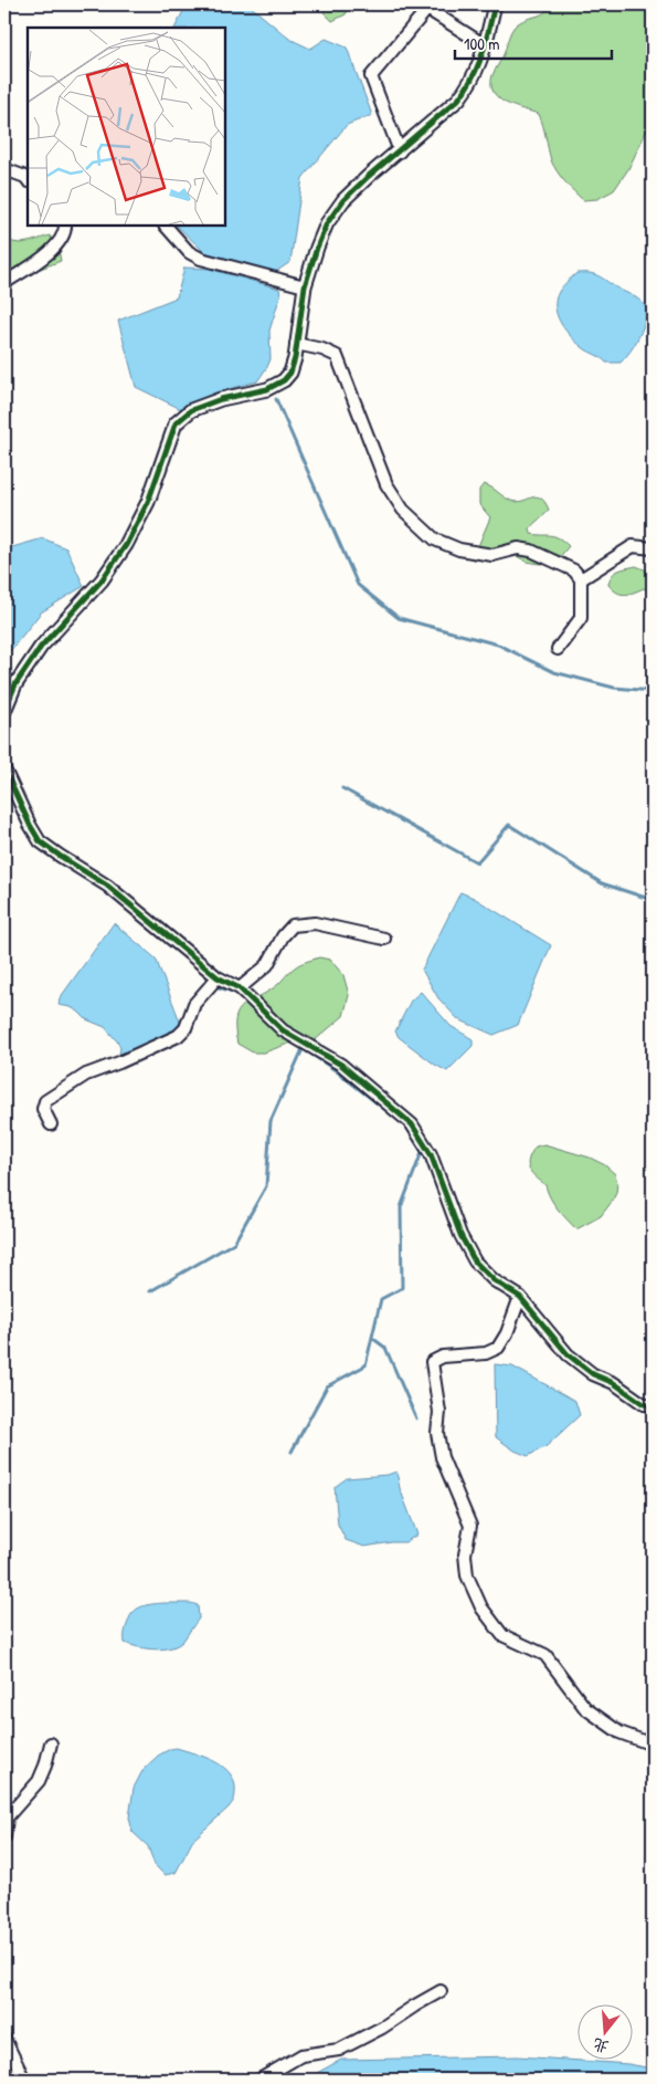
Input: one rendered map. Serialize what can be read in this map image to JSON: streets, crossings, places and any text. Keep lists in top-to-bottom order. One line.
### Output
{"scale_bar":"100 m","north":"bottom"}
